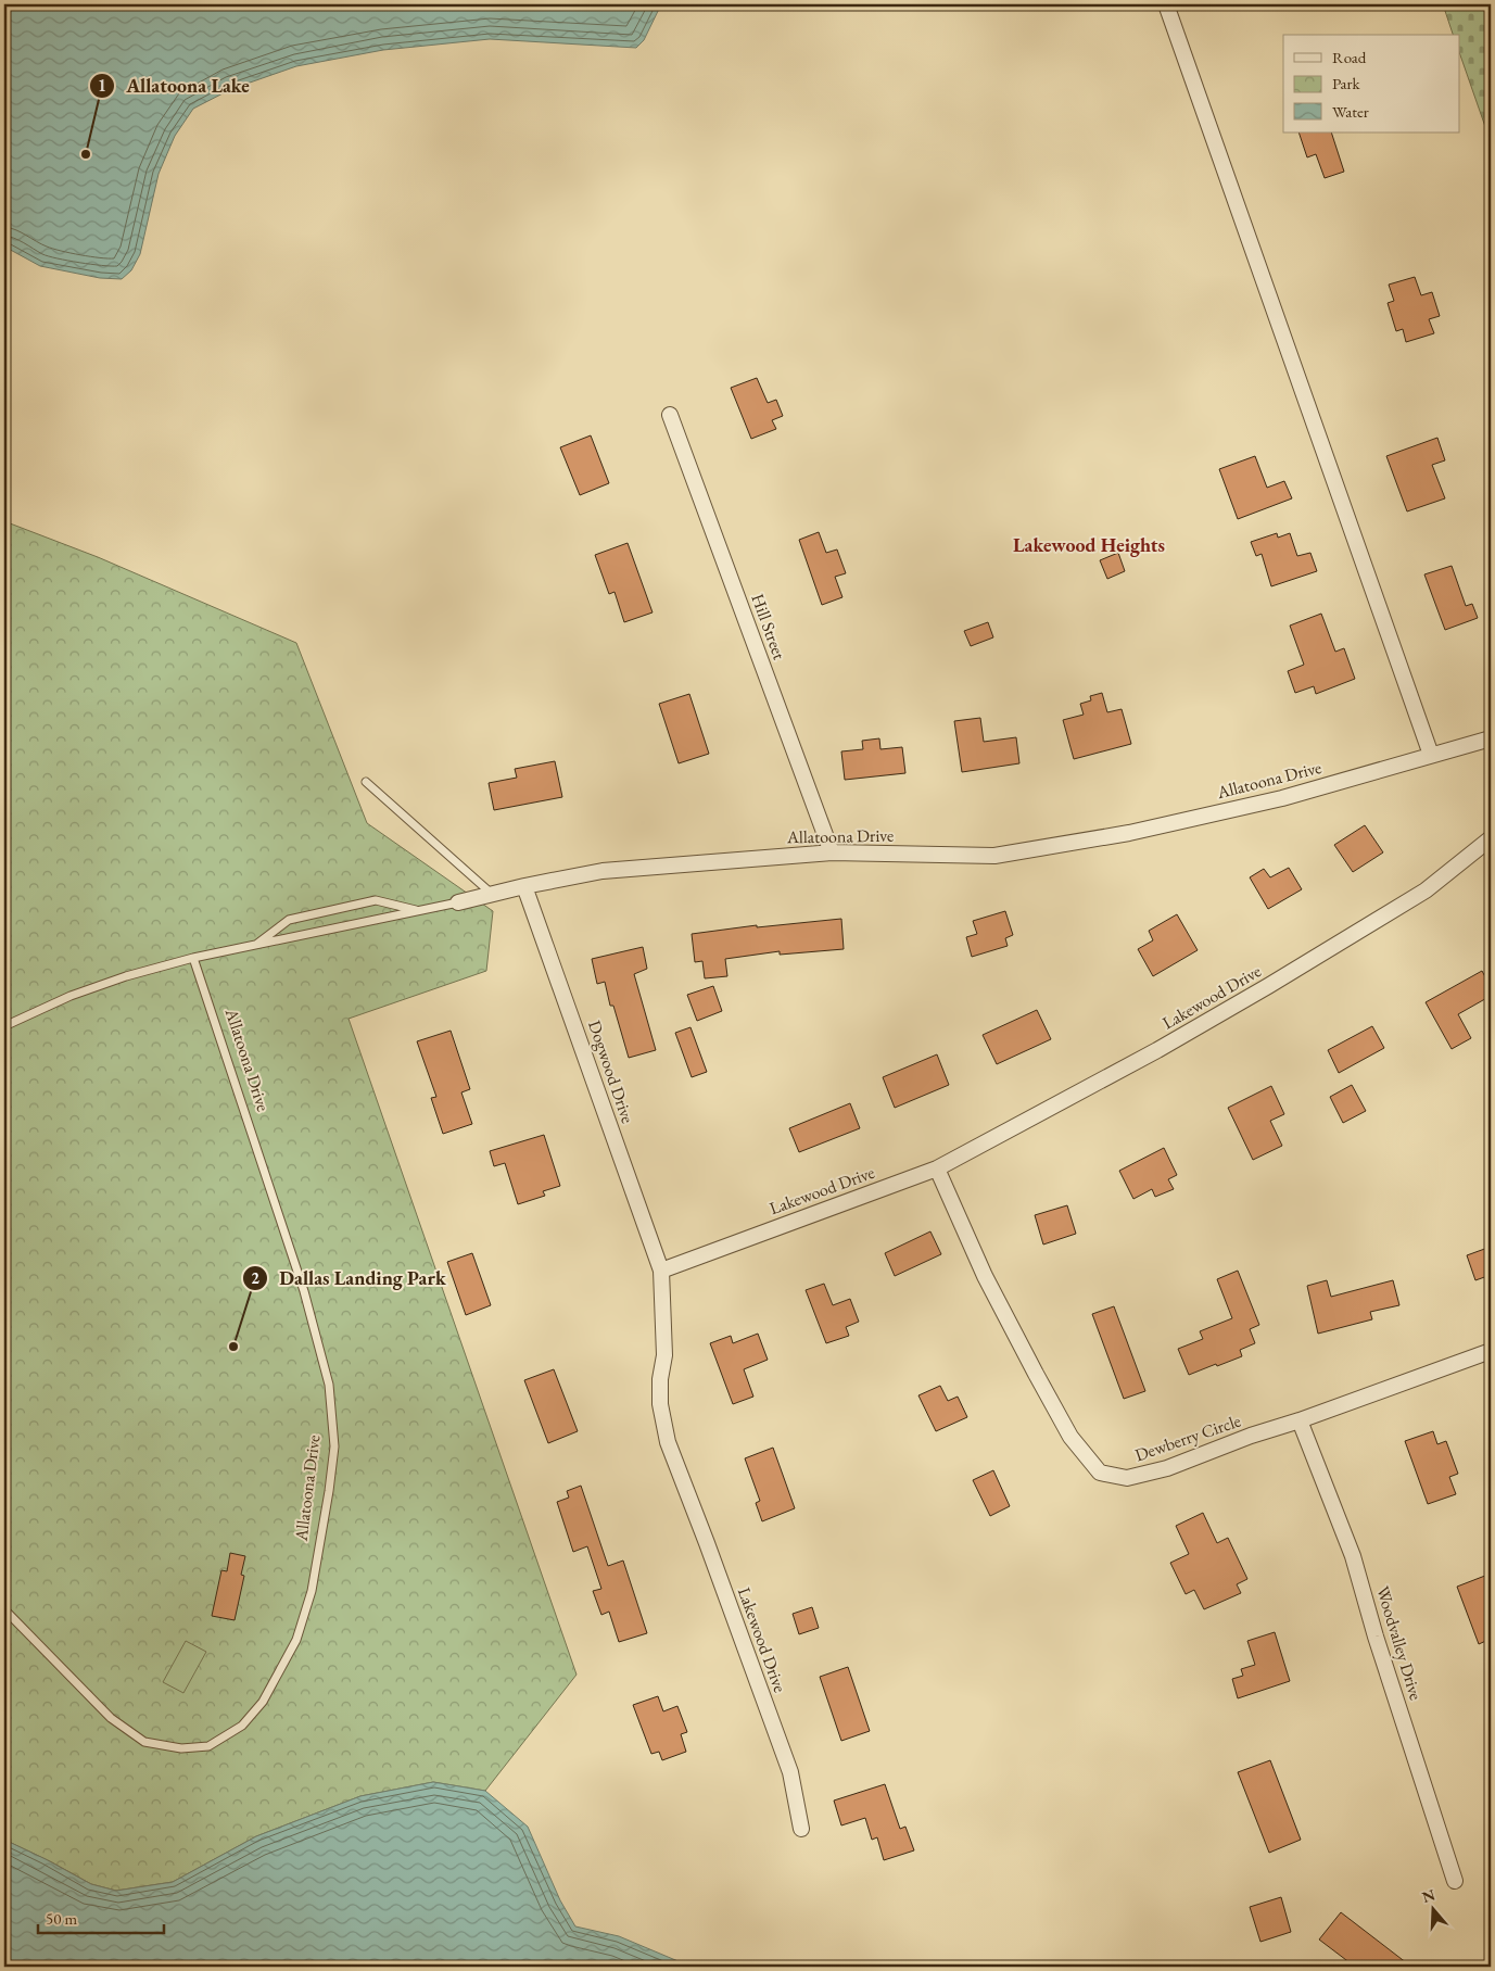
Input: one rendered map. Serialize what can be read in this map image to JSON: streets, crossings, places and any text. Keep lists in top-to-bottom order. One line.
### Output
{"streets":{"street":["Hill Street","Allatoona Drive","Lakewood Drive","Dogwood Drive","Dewberry Circle","Woodvalley Drive"]},"crossings":[["Hill Street","Allatoona Drive"],["Allatoona Drive","Dogwood Drive"],["Lakewood Drive","Dogwood Drive"],["Lakewood Drive","Dewberry Circle"],["Dewberry Circle","Woodvalley Drive"]],"districts":["Lakewood Heights"],"places":["Allatoona Lake","Dallas Landing Park"],"legend":["Road","Park","Water"],"scale_bar":"50 m","north":"top"}
